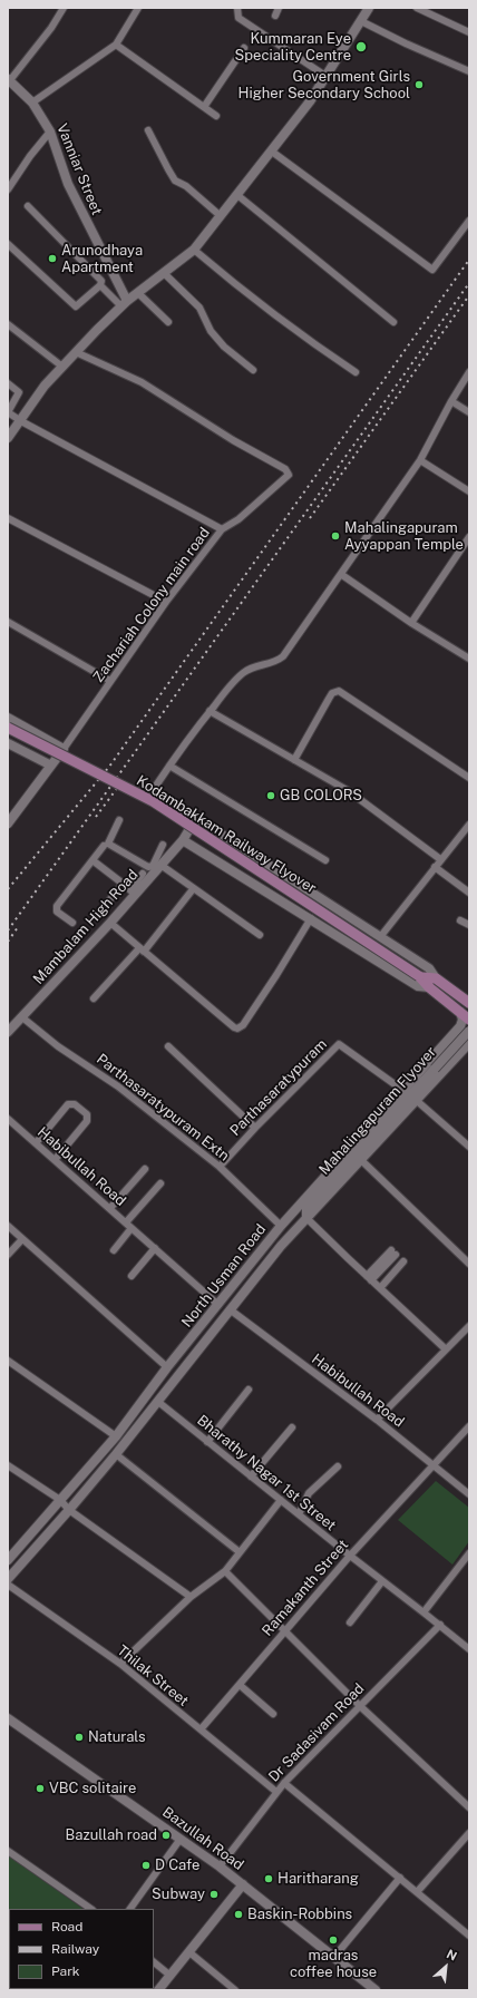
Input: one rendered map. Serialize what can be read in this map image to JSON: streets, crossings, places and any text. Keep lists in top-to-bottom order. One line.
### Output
{"streets":{"main road":["Vanniar Street","Kodambakkam Railway Flyover","Mambalam High Road","Mahalingapuram Flyover","North Usman Road","Bazullah Road"],"street":["Zachariah Colony main road","Parthasaratypuram","Parthasaratypuram Extn","Habibullah Road","Bharathy Nagar 1st Street","Ramakanth Street","Thilak Street","Dr Sadasivam Road"]},"crossings":[["Kodambakkam Railway Flyover","North Usman Road"],["Mambalam High Road","Parthasaratypuram Extn"],["Parthasaratypuram","Parthasaratypuram Extn"],["Parthasaratypuram","North Usman Road"],["Parthasaratypuram Extn","North Usman Road"],["Mahalingapuram Flyover","North Usman Road"],["Habibullah Road","North Usman Road"],["Habibullah Road","Ramakanth Street"],["North Usman Road","Bharathy Nagar 1st Street"],["Bharathy Nagar 1st Street","Ramakanth Street"],["Bharathy Nagar 1st Street","Dr Sadasivam Road"],["Ramakanth Street","Thilak Street"],["Thilak Street","Dr Sadasivam Road"],["Dr Sadasivam Road","Bazullah Road"]],"places":["Kummaran Eye Speciality Centre","Government Girls Higher Secondary School","Arunodhaya Apartment","Mahalingapuram Ayyappan Temple","GB COLORS","Naturals","VBC solitaire","Bazullah road","D Cafe","Haritharang","Subway","Baskin-Robbins","madras coffee house"],"legend":["Road","Railway","Park"],"north":"top right"}
